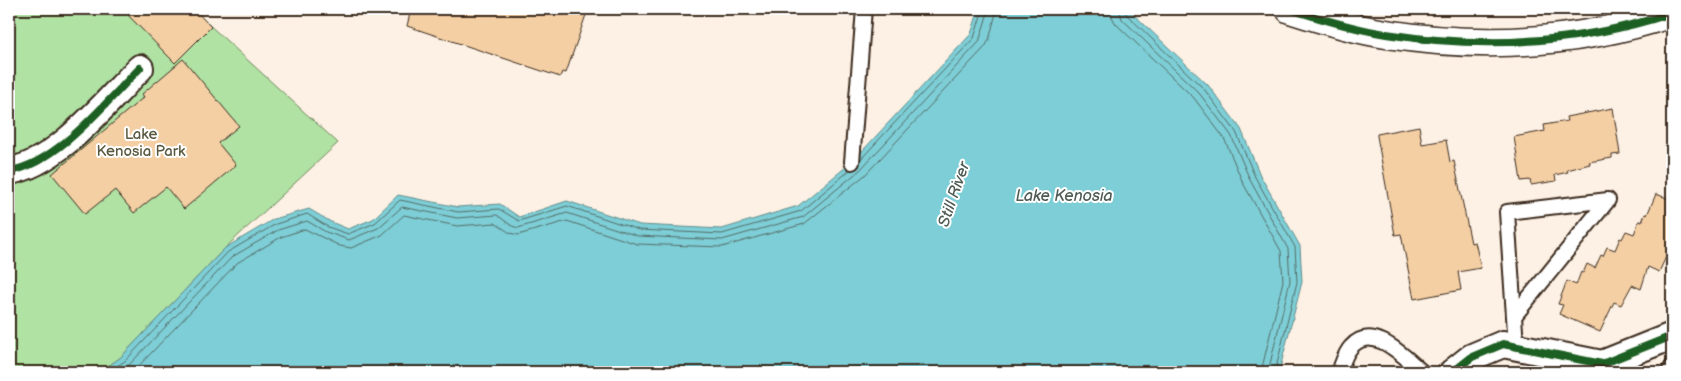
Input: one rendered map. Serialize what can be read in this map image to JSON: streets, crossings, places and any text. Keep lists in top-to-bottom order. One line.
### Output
{"water":["Still River","Lake Kenosia"],"parks":["Lake Kenosia Park"]}
